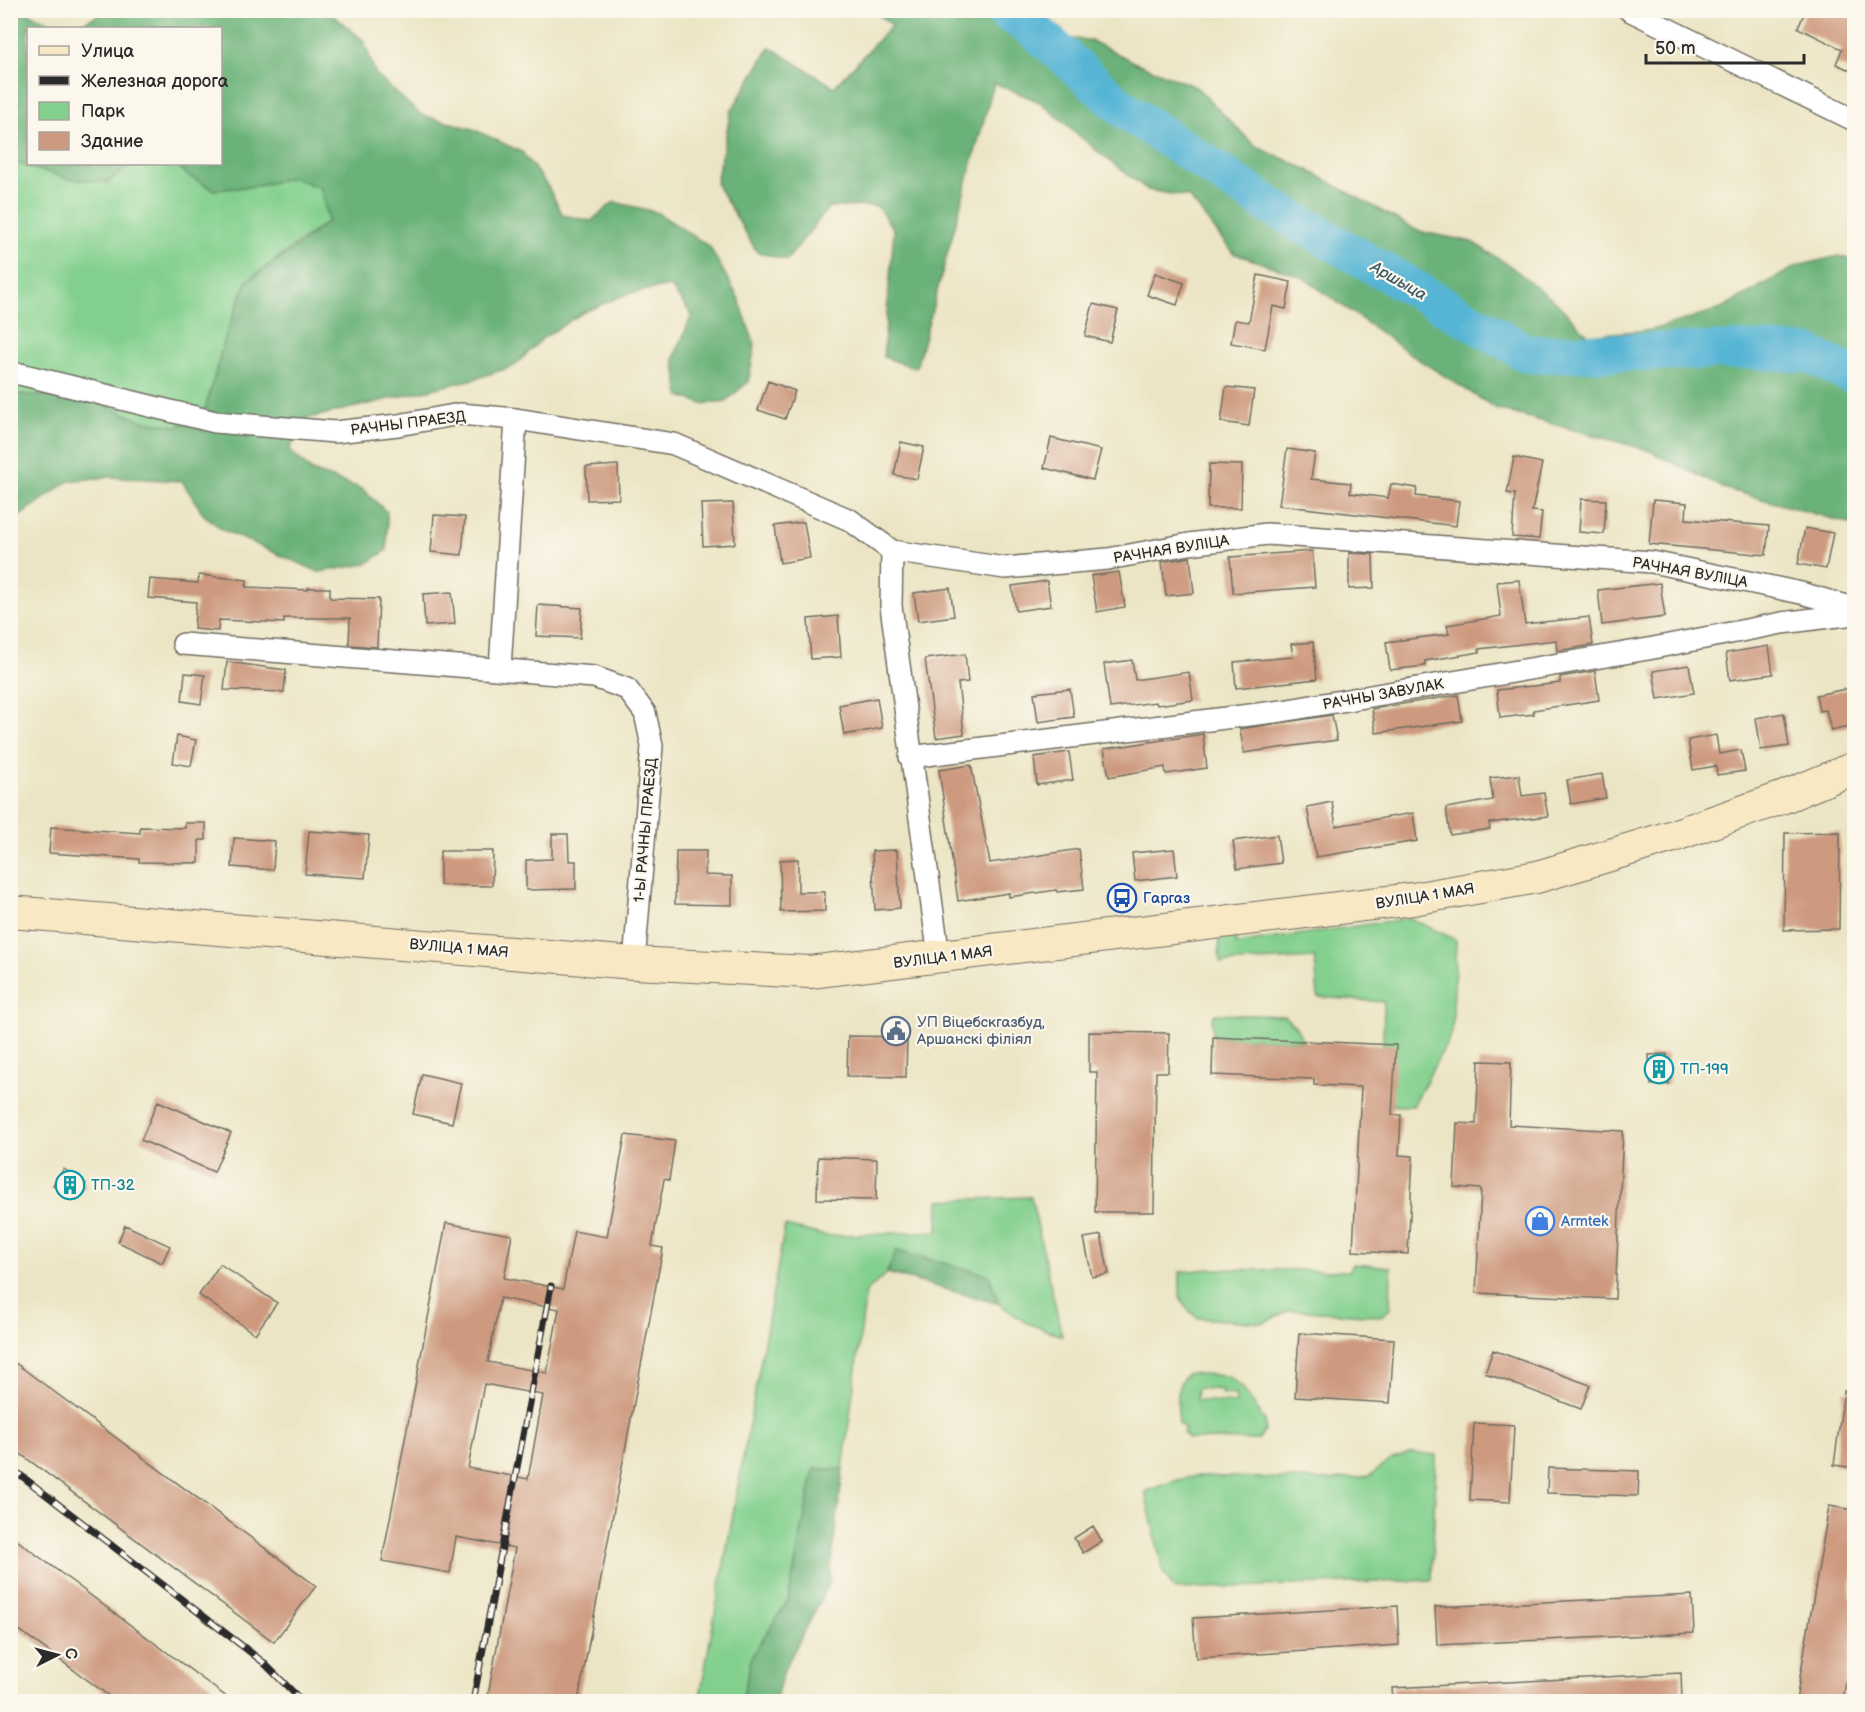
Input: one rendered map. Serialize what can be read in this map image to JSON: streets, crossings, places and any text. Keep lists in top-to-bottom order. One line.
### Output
{"streets":{"street":["РАЧНЫ ПРАЕЗД","РАЧНАЯ ВУЛІЦА","РАЧНЫ ЗАВУЛАК","1-Ы РАЧНЫ ПРАЕЗД","ВУЛІЦА 1 МАЯ"]},"crossings":[["РАЧНЫ ПРАЕЗД","РАЧНАЯ ВУЛІЦА"],["1-Ы РАЧНЫ ПРАЕЗД","ВУЛІЦА 1 МАЯ"]],"water":["Аршыца"],"places":{"bus stop":["Гаргаз"],"public building":["УП Віцебскгазбуд, Аршанскі філіял"],"building":["ТП-199","ТП-32"],"shop":["Armtek"]},"legend":["Улица","Железная дорога","Парк","Здание"],"scale_bar":"50 m","north":"right"}
